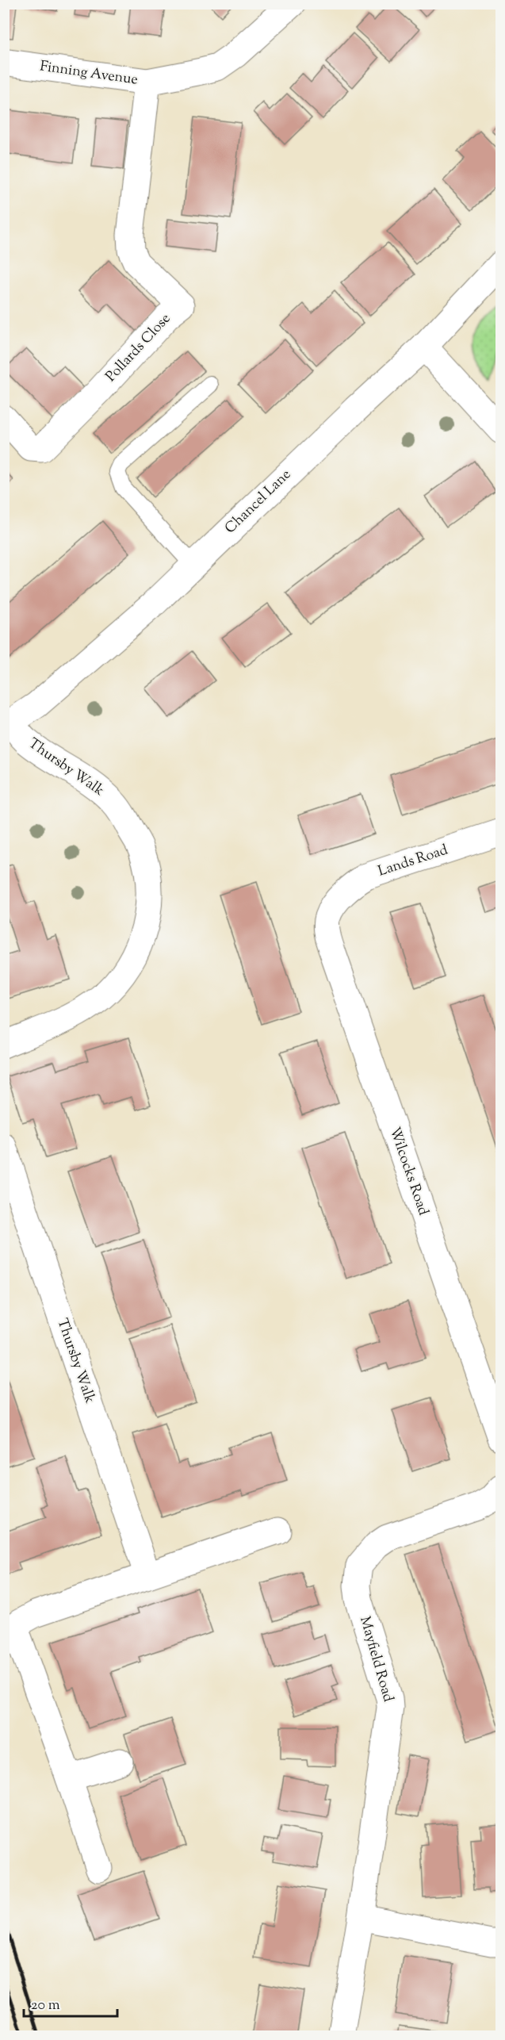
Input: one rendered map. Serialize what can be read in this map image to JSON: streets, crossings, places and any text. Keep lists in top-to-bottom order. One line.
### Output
{"streets":{"street":["Finning Avenue","Pollards Close","Chancel Lane","Thursby Walk","Lands Road","Wilcocks Road","Mayfield Road"]},"crossings":[["Finning Avenue","Pollards Close"],["Chancel Lane","Thursby Walk"],["Lands Road","Wilcocks Road"]],"scale_bar":"20 m"}
